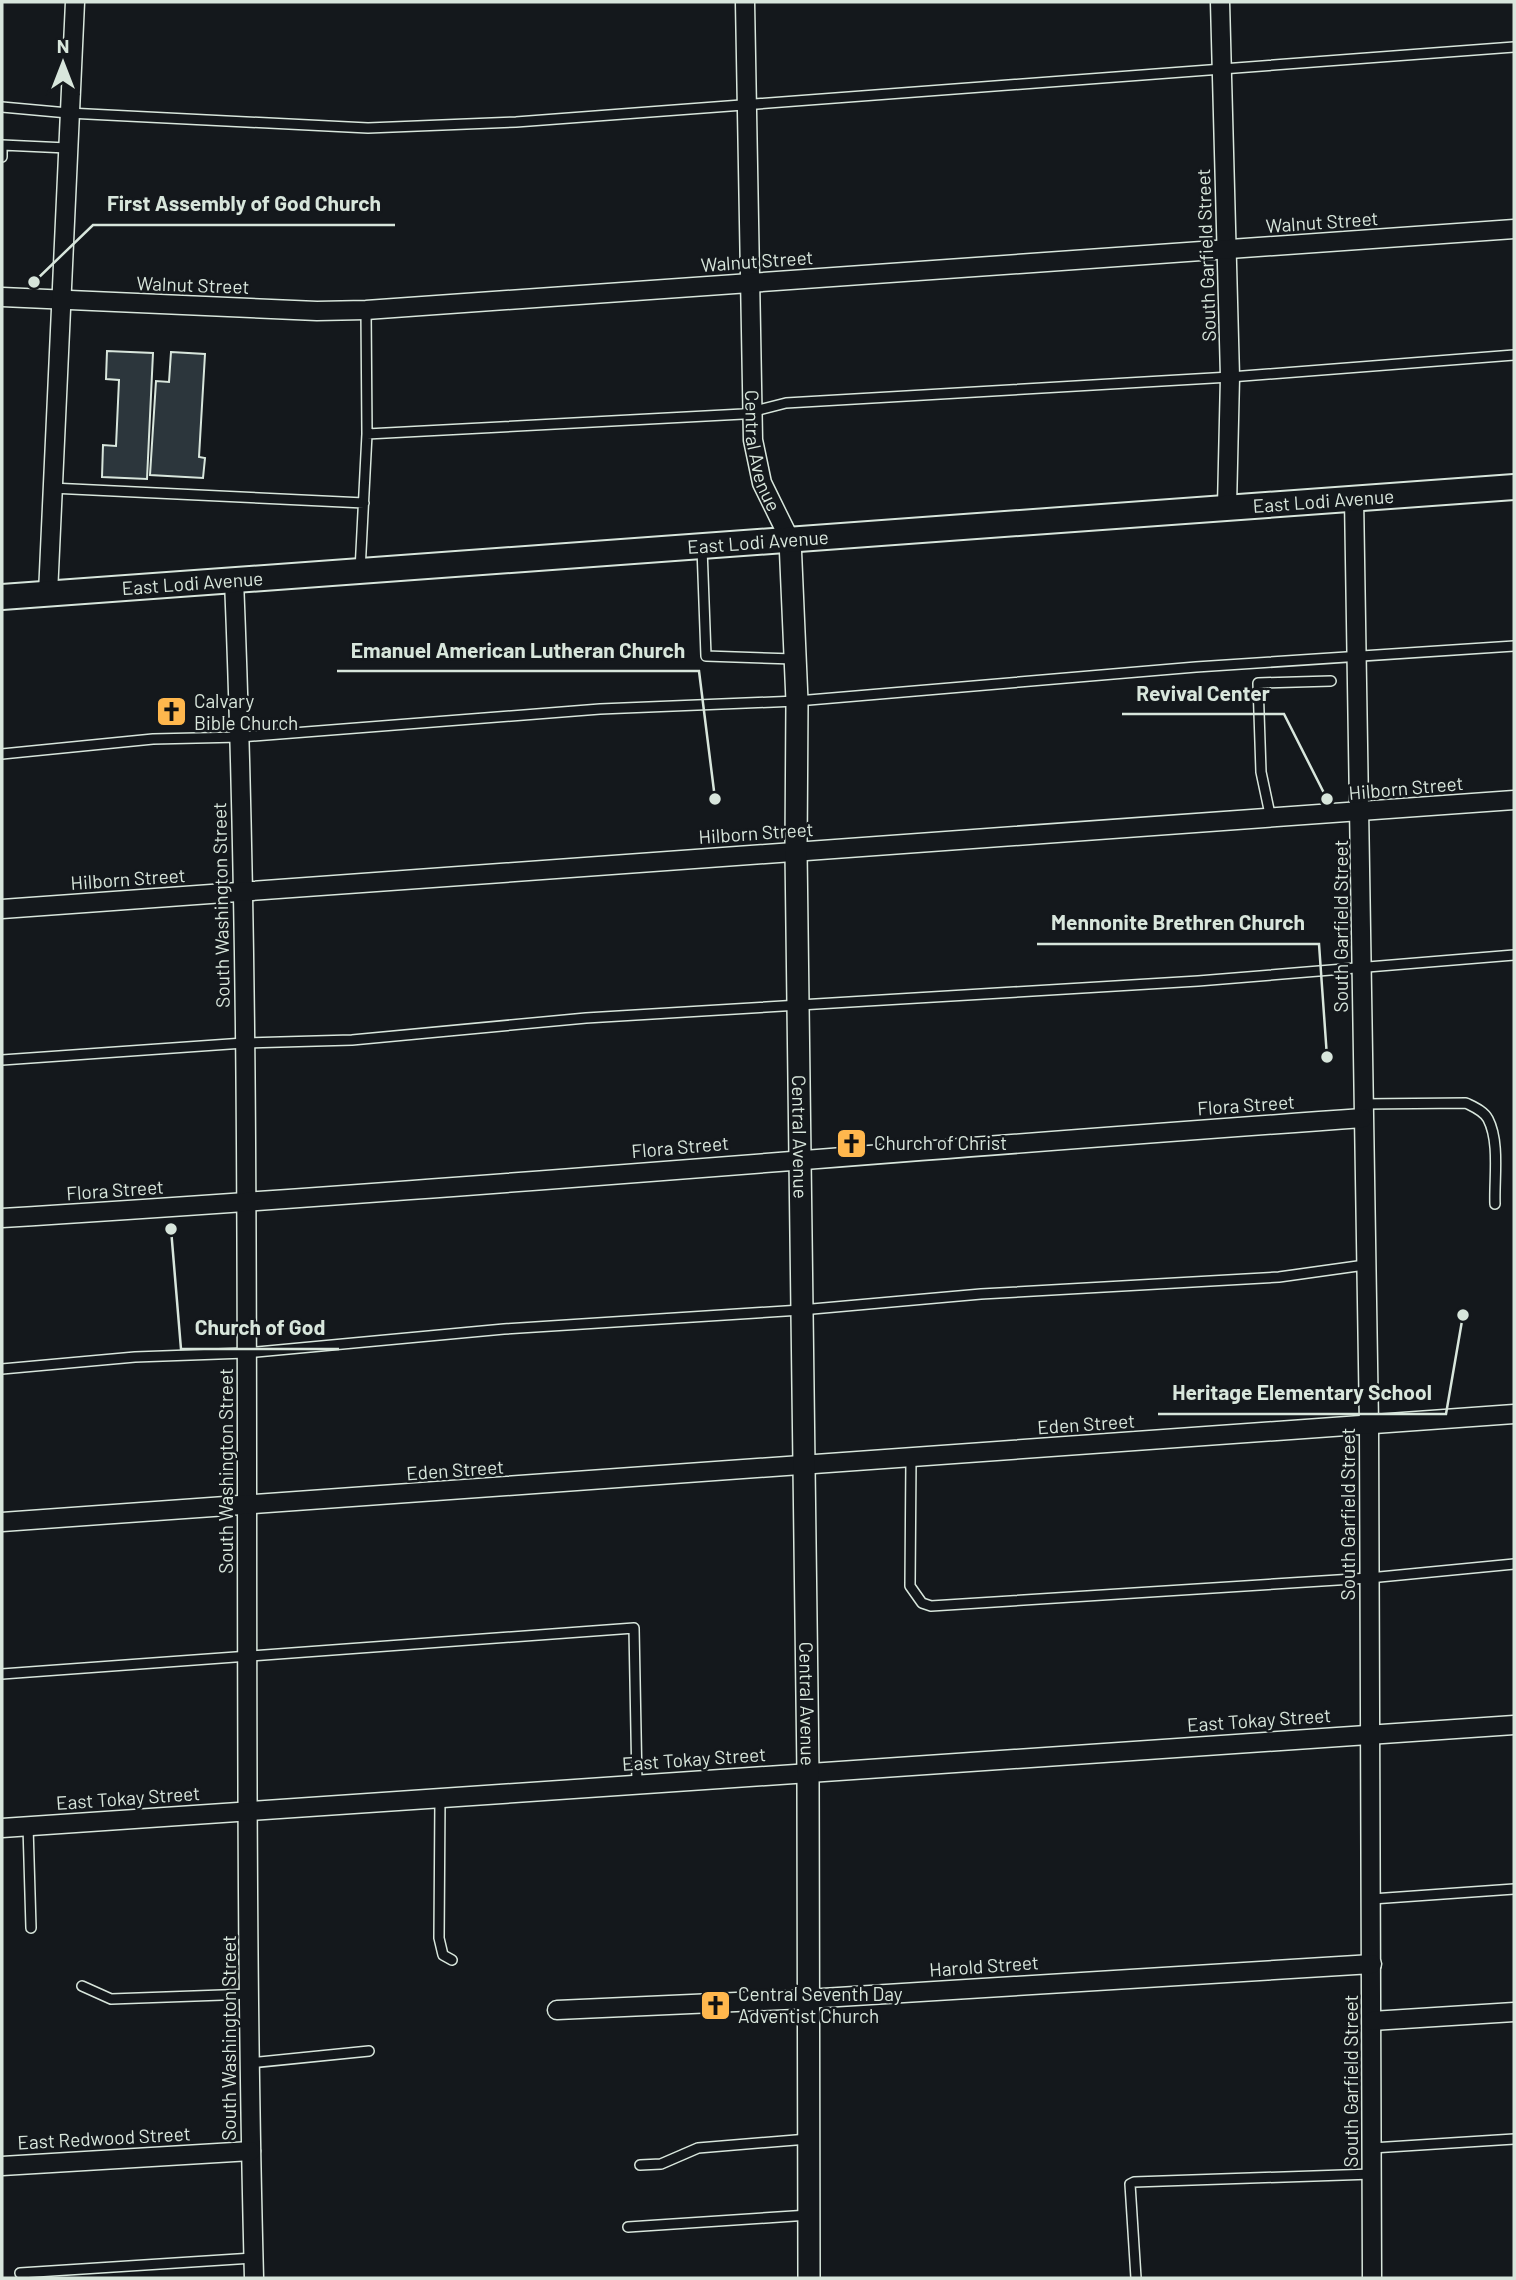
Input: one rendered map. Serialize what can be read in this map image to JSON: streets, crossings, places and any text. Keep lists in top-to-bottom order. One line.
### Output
{"streets":{"main road":["East Lodi Avenue"],"street":["Walnut Street","South Garfield Street","Central Avenue","Hilborn Street","South Washington Street","Flora Street","Eden Street","East Tokay Street","Harold Street","East Redwood Street"]},"crossings":[["Walnut Street","South Garfield Street"],["Walnut Street","Central Avenue"],["South Garfield Street","East Lodi Avenue"],["South Garfield Street","Hilborn Street"],["South Garfield Street","Flora Street"],["South Garfield Street","Eden Street"],["South Garfield Street","East Tokay Street"],["South Garfield Street","Harold Street"],["Central Avenue","East Lodi Avenue"],["Central Avenue","Hilborn Street"],["Central Avenue","Flora Street"],["Central Avenue","Eden Street"],["Central Avenue","East Tokay Street"],["Central Avenue","Harold Street"],["East Lodi Avenue","South Washington Street"],["Hilborn Street","South Washington Street"],["South Washington Street","Flora Street"],["South Washington Street","Eden Street"],["South Washington Street","East Tokay Street"],["South Washington Street","East Redwood Street"]],"places":{"other":["First Assembly of God Church","Emanuel American Lutheran Church","Revival Center","Mennonite Brethren Church","Church of God","Heritage Elementary School"],"church":["Calvary Bible Church","Church of Christ","Central Seventh Day Adventist Church"]},"north":"top"}
